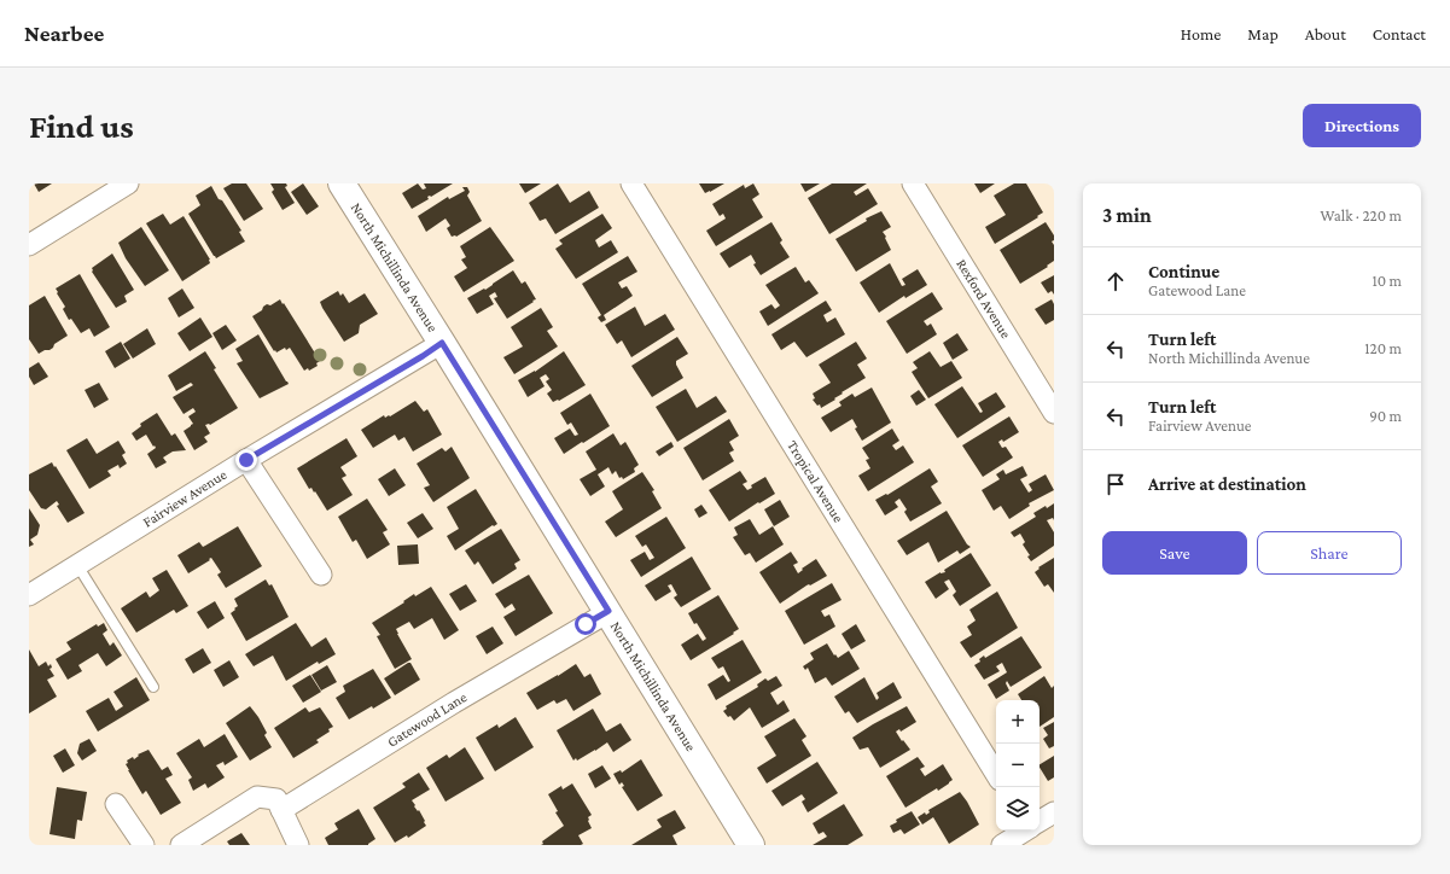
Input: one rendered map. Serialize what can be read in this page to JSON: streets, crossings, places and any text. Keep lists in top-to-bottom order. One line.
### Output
{"streets":{"street":["North Michillinda Avenue","Rexford Avenue","Tropical Avenue","Fairview Avenue","Gatewood Lane"]},"crossings":[["North Michillinda Avenue","Fairview Avenue"],["North Michillinda Avenue","Gatewood Lane"]],"page":{"header":"Nearbee","nav":["Home","Map","About","Contact"],"buttons":["Directions",["Save","Share"]],"title":"Find us","heading":["3 min","Walk · 220 m"],"list":[["Continue","Gatewood Lane","10 m"],["Turn left","North Michillinda Avenue","120 m"],["Turn left","Fairview Avenue","90 m"],"Arrive at destination"],"map_buttons":["+","−"]}}
